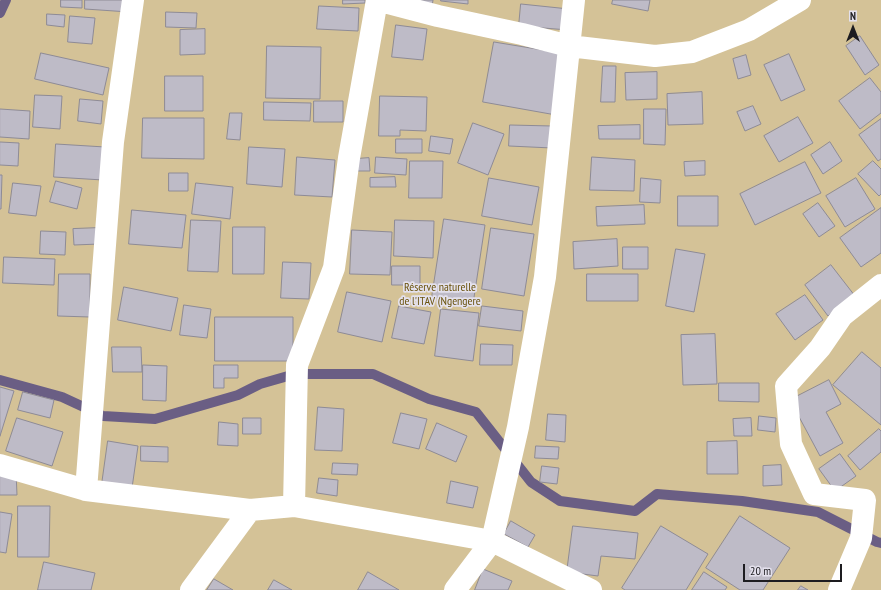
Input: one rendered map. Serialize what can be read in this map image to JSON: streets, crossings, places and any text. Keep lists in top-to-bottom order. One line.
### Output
{"parks":["Réserve naturelle de l'ITAV (Ngengere"],"scale_bar":"20 m","north":"top"}
